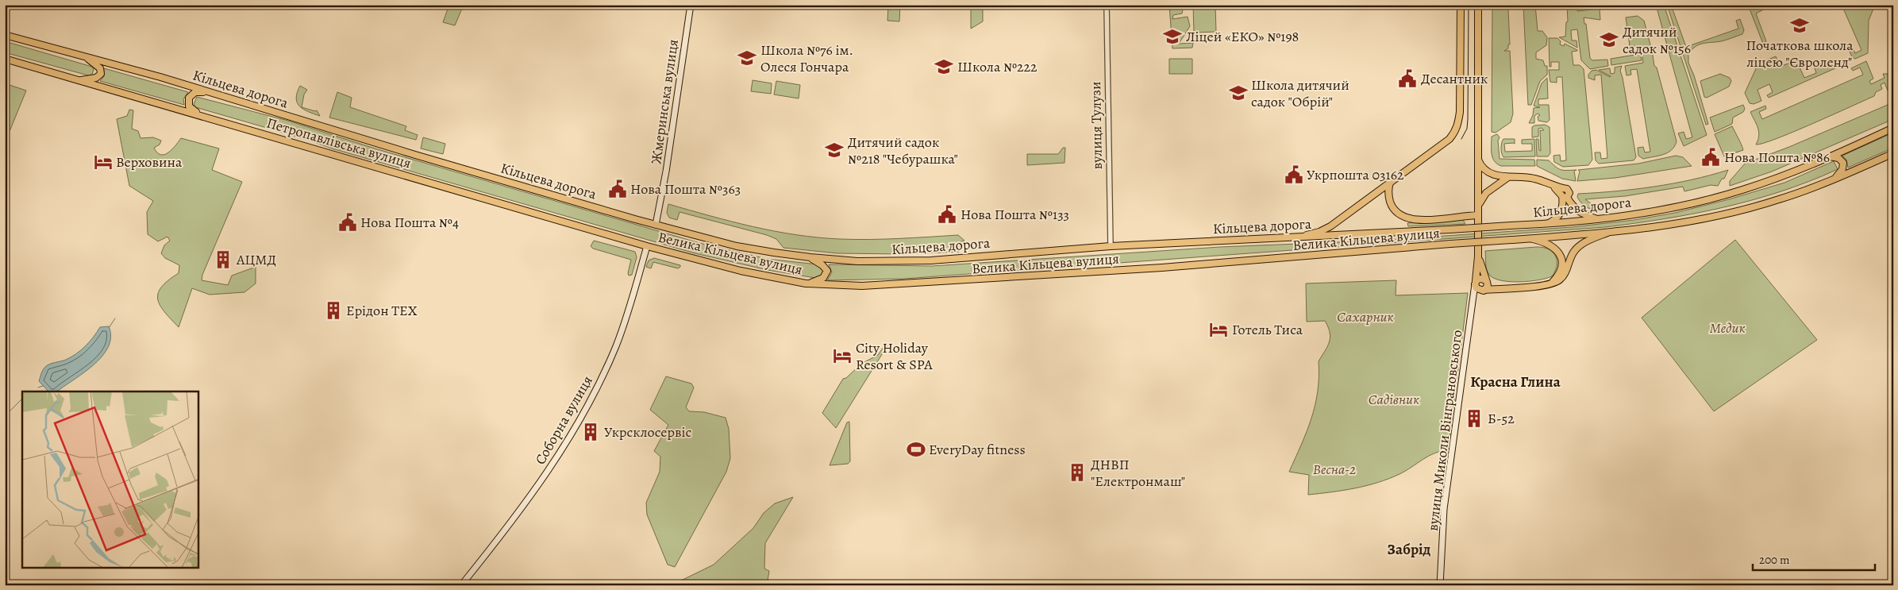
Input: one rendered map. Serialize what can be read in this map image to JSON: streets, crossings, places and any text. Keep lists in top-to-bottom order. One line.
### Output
{"streets":{"main road":["Кільцева дорога","Жмеринська вулиця","Петропавлівська вулиця","Велика Кільцева вулиця","Соборна вулиця","вулиця Миколи Вінграновського"],"street":["вулиця Тулузи"]},"crossings":[["Кільцева дорога","Жмеринська вулиця"],["Кільцева дорога","вулиця Тулузи"],["Кільцева дорога","Велика Кільцева вулиця"],["Петропавлівська вулиця","Велика Кільцева вулиця"],["Петропавлівська вулиця","Соборна вулиця"],["Велика Кільцева вулиця","Соборна вулиця"]],"districts":["Красна Глина","Забрід"],"parks":["Сахарник","Медик","Садівник","Весна-2"],"places":{"school or university":["Початкова школа ліцею \"Євроленд\"","Ліцей «ЕКО» №198","Дитячий садок №156","Школа №76 ім. Олеся Гончара","Школа №222","Школа дитячий садок \"Обрій\"","Дитячий садок №218 \"Чебурашка\""],"public building":["Десантник","Нова Пошта №86","Укрпошта 03162","Нова Пошта №363","Нова Пошта №133","Нова Пошта №4"],"hotel":["Верховина","Готель Тиса","City Holiday Resort & SPA"],"building":["АЦМД","Ерідон ТЕХ","Б-52","Укрсклосервіс","ДНВП \"Електронмаш\""],"sports":["EveryDay fitness"]},"scale_bar":"200 m"}
